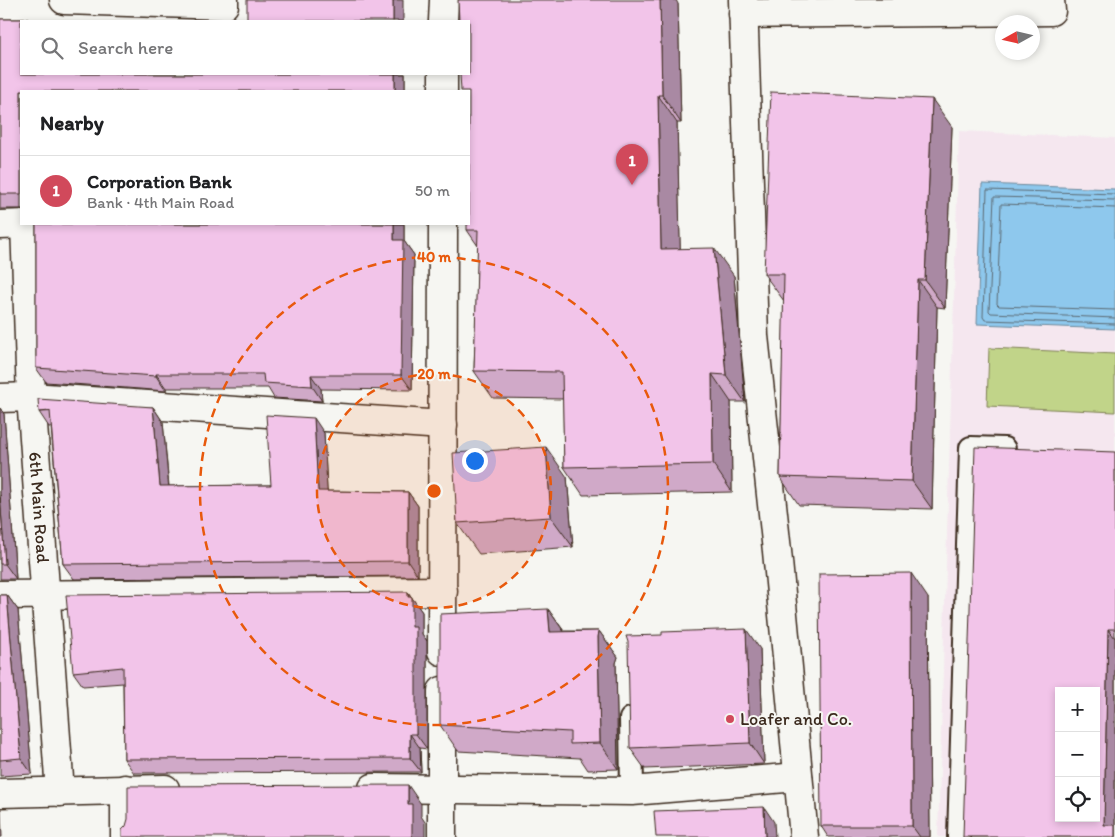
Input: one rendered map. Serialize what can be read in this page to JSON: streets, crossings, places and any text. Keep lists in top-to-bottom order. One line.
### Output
{"streets":{"street":["6th Main Road"]},"places":["Loafer and Co."],"north":"left","page":{"search":"Search here","heading":"Nearby","pins":"1","list":[{"mark":"1","name":"Corporation Bank","note":"Bank · 4th Main Road","value":"50 m"}],"map_buttons":["+","−"]},"rings":["40 m","20 m"]}
